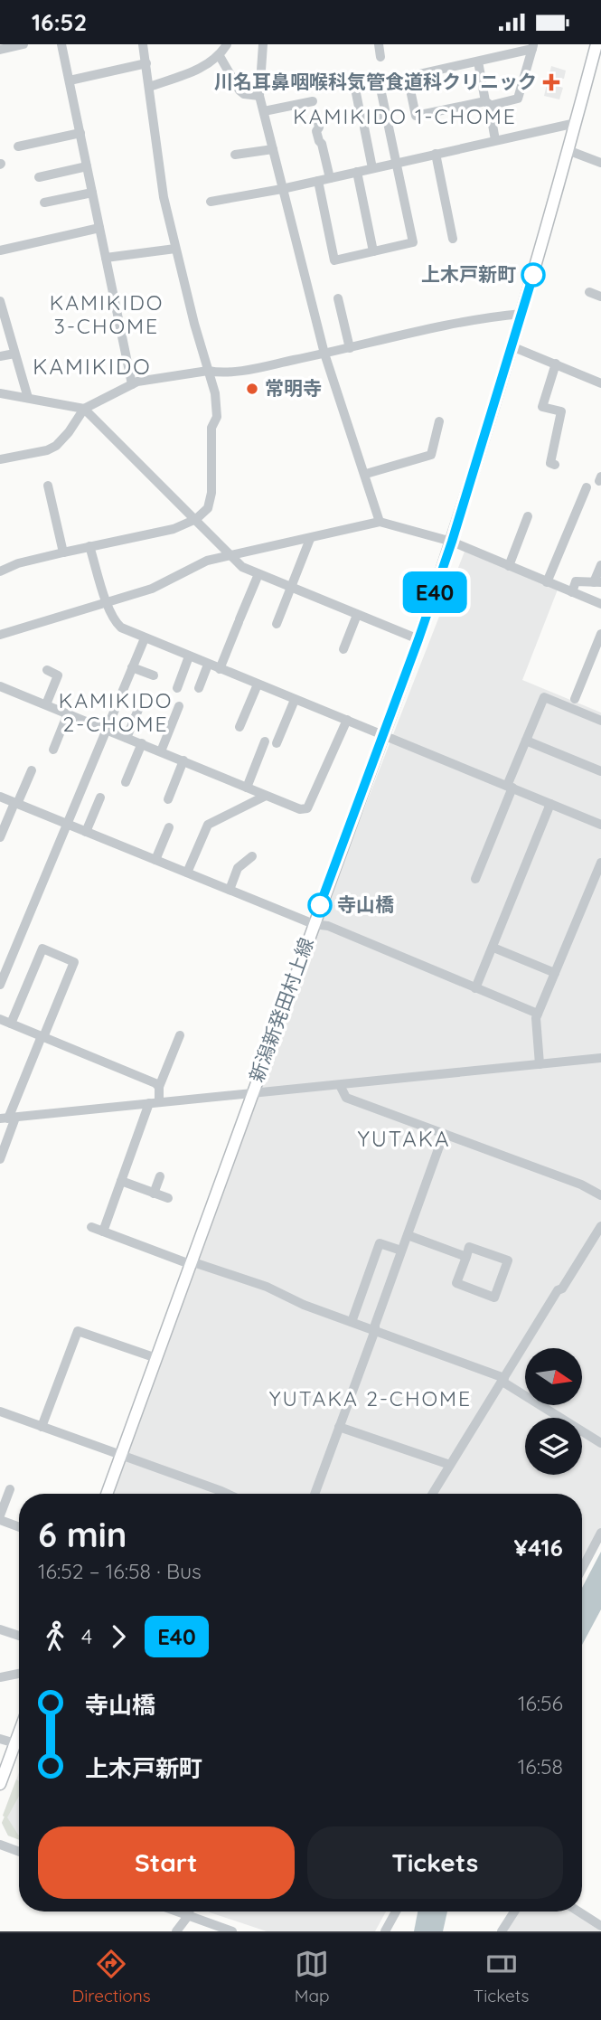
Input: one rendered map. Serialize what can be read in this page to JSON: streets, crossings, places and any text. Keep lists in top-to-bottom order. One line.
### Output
{"streets":{"main road":["新潟新発田村上線"]},"districts":["KAMIKIDO 1-CHOME","KAMIKIDO 3-CHOME","KAMIKIDO","KAMIKIDO 2-CHOME","YUTAKA","YUTAKA 2-CHOME"],"places":{"health":["川名耳鼻咽喉科気管食道科クリニック"],"other":["上木戸新町","常明寺","寺山橋"]},"lines":["bus line E40"],"north":"right","page":{"status":"16:52","on_map":"E40","heading":["6 min","16:52 – 16:58 · Bus","¥416"],"legs":["4","E40"],"list":[{"name":"寺山橋","value":"16:56"},{"name":"上木戸新町","value":"16:58"}],"buttons":["Start","Tickets"],"tabs":["Directions","Map","Tickets"]}}
